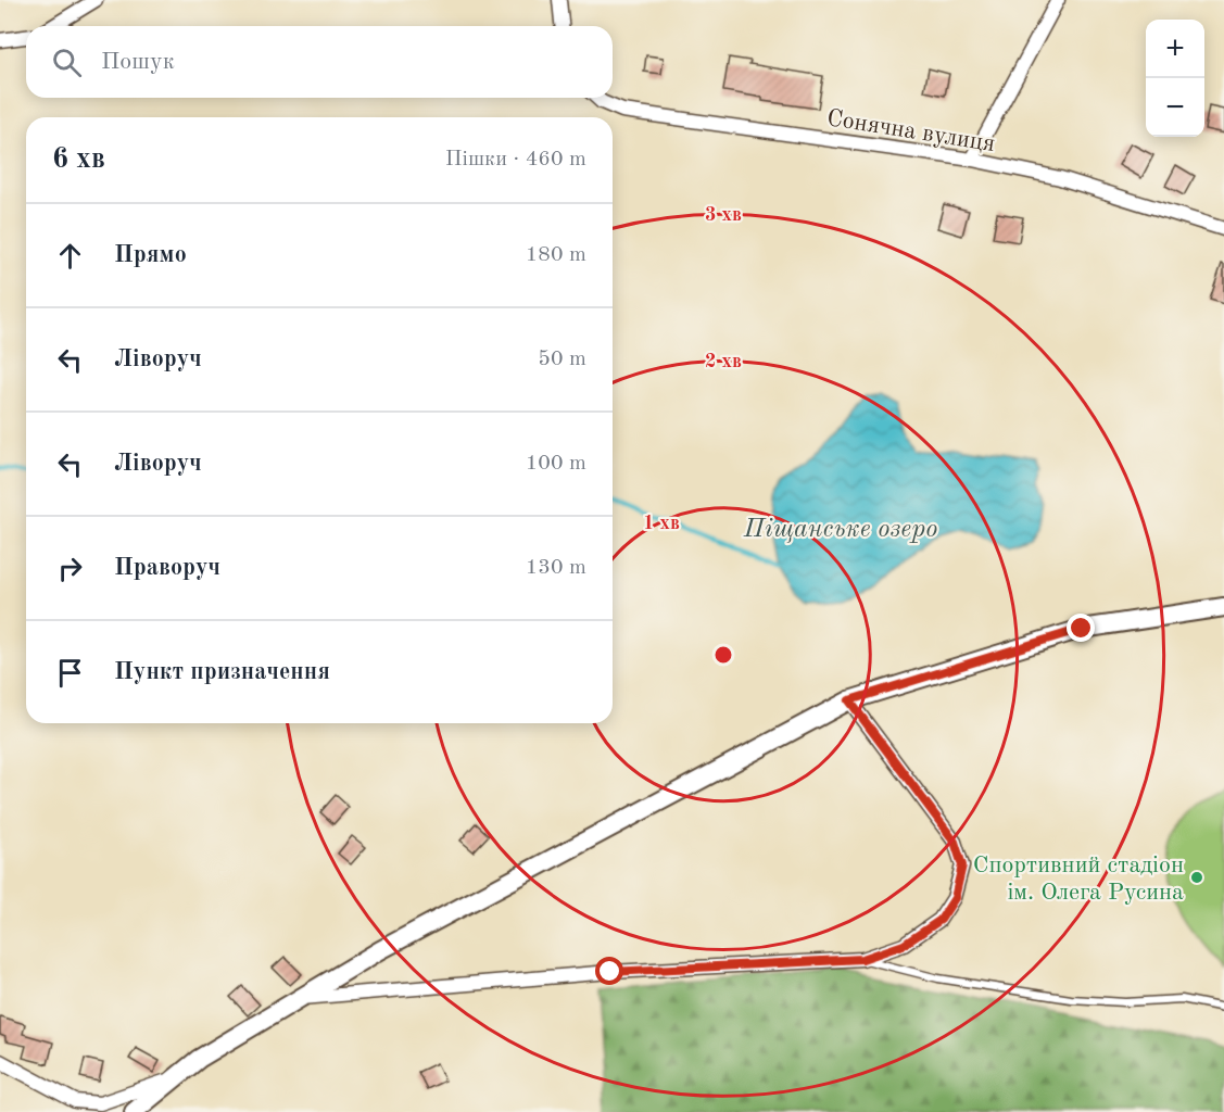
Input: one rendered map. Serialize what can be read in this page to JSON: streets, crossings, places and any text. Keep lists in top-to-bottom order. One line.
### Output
{"streets":{"street":["Сонячна вулиця"]},"water":["Піщанське озеро"],"places":["Спортивний стадіон ім. Олега Русина"],"page":{"map_buttons":["+","−"],"search":"Пошук","heading":["6 хв","Пішки · 460 m"],"list":[["Прямо","180 m"],["Ліворуч","50 m"],["Ліворуч","100 m"],["Праворуч","130 m"],"Пункт призначення"]},"rings":["3 хв","2 хв","1 хв"]}
